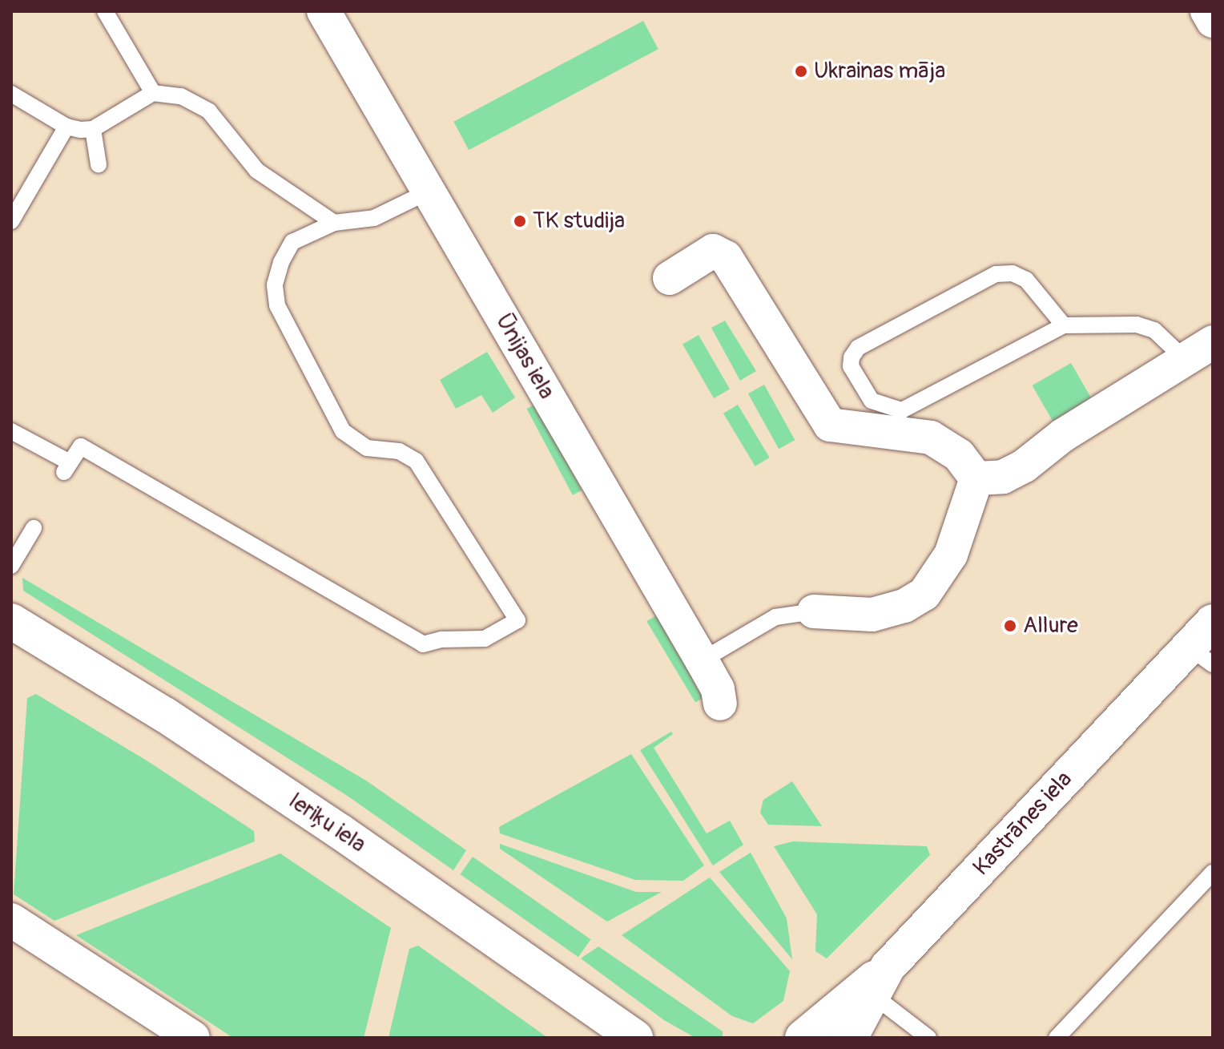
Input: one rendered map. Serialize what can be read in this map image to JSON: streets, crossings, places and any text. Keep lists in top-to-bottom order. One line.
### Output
{"streets":{"main road":["Ieriķu iela","Kastrānes iela"],"street":["Ūnijas iela"]},"places":["Ukrainas māja","TK studija","Allure"]}
